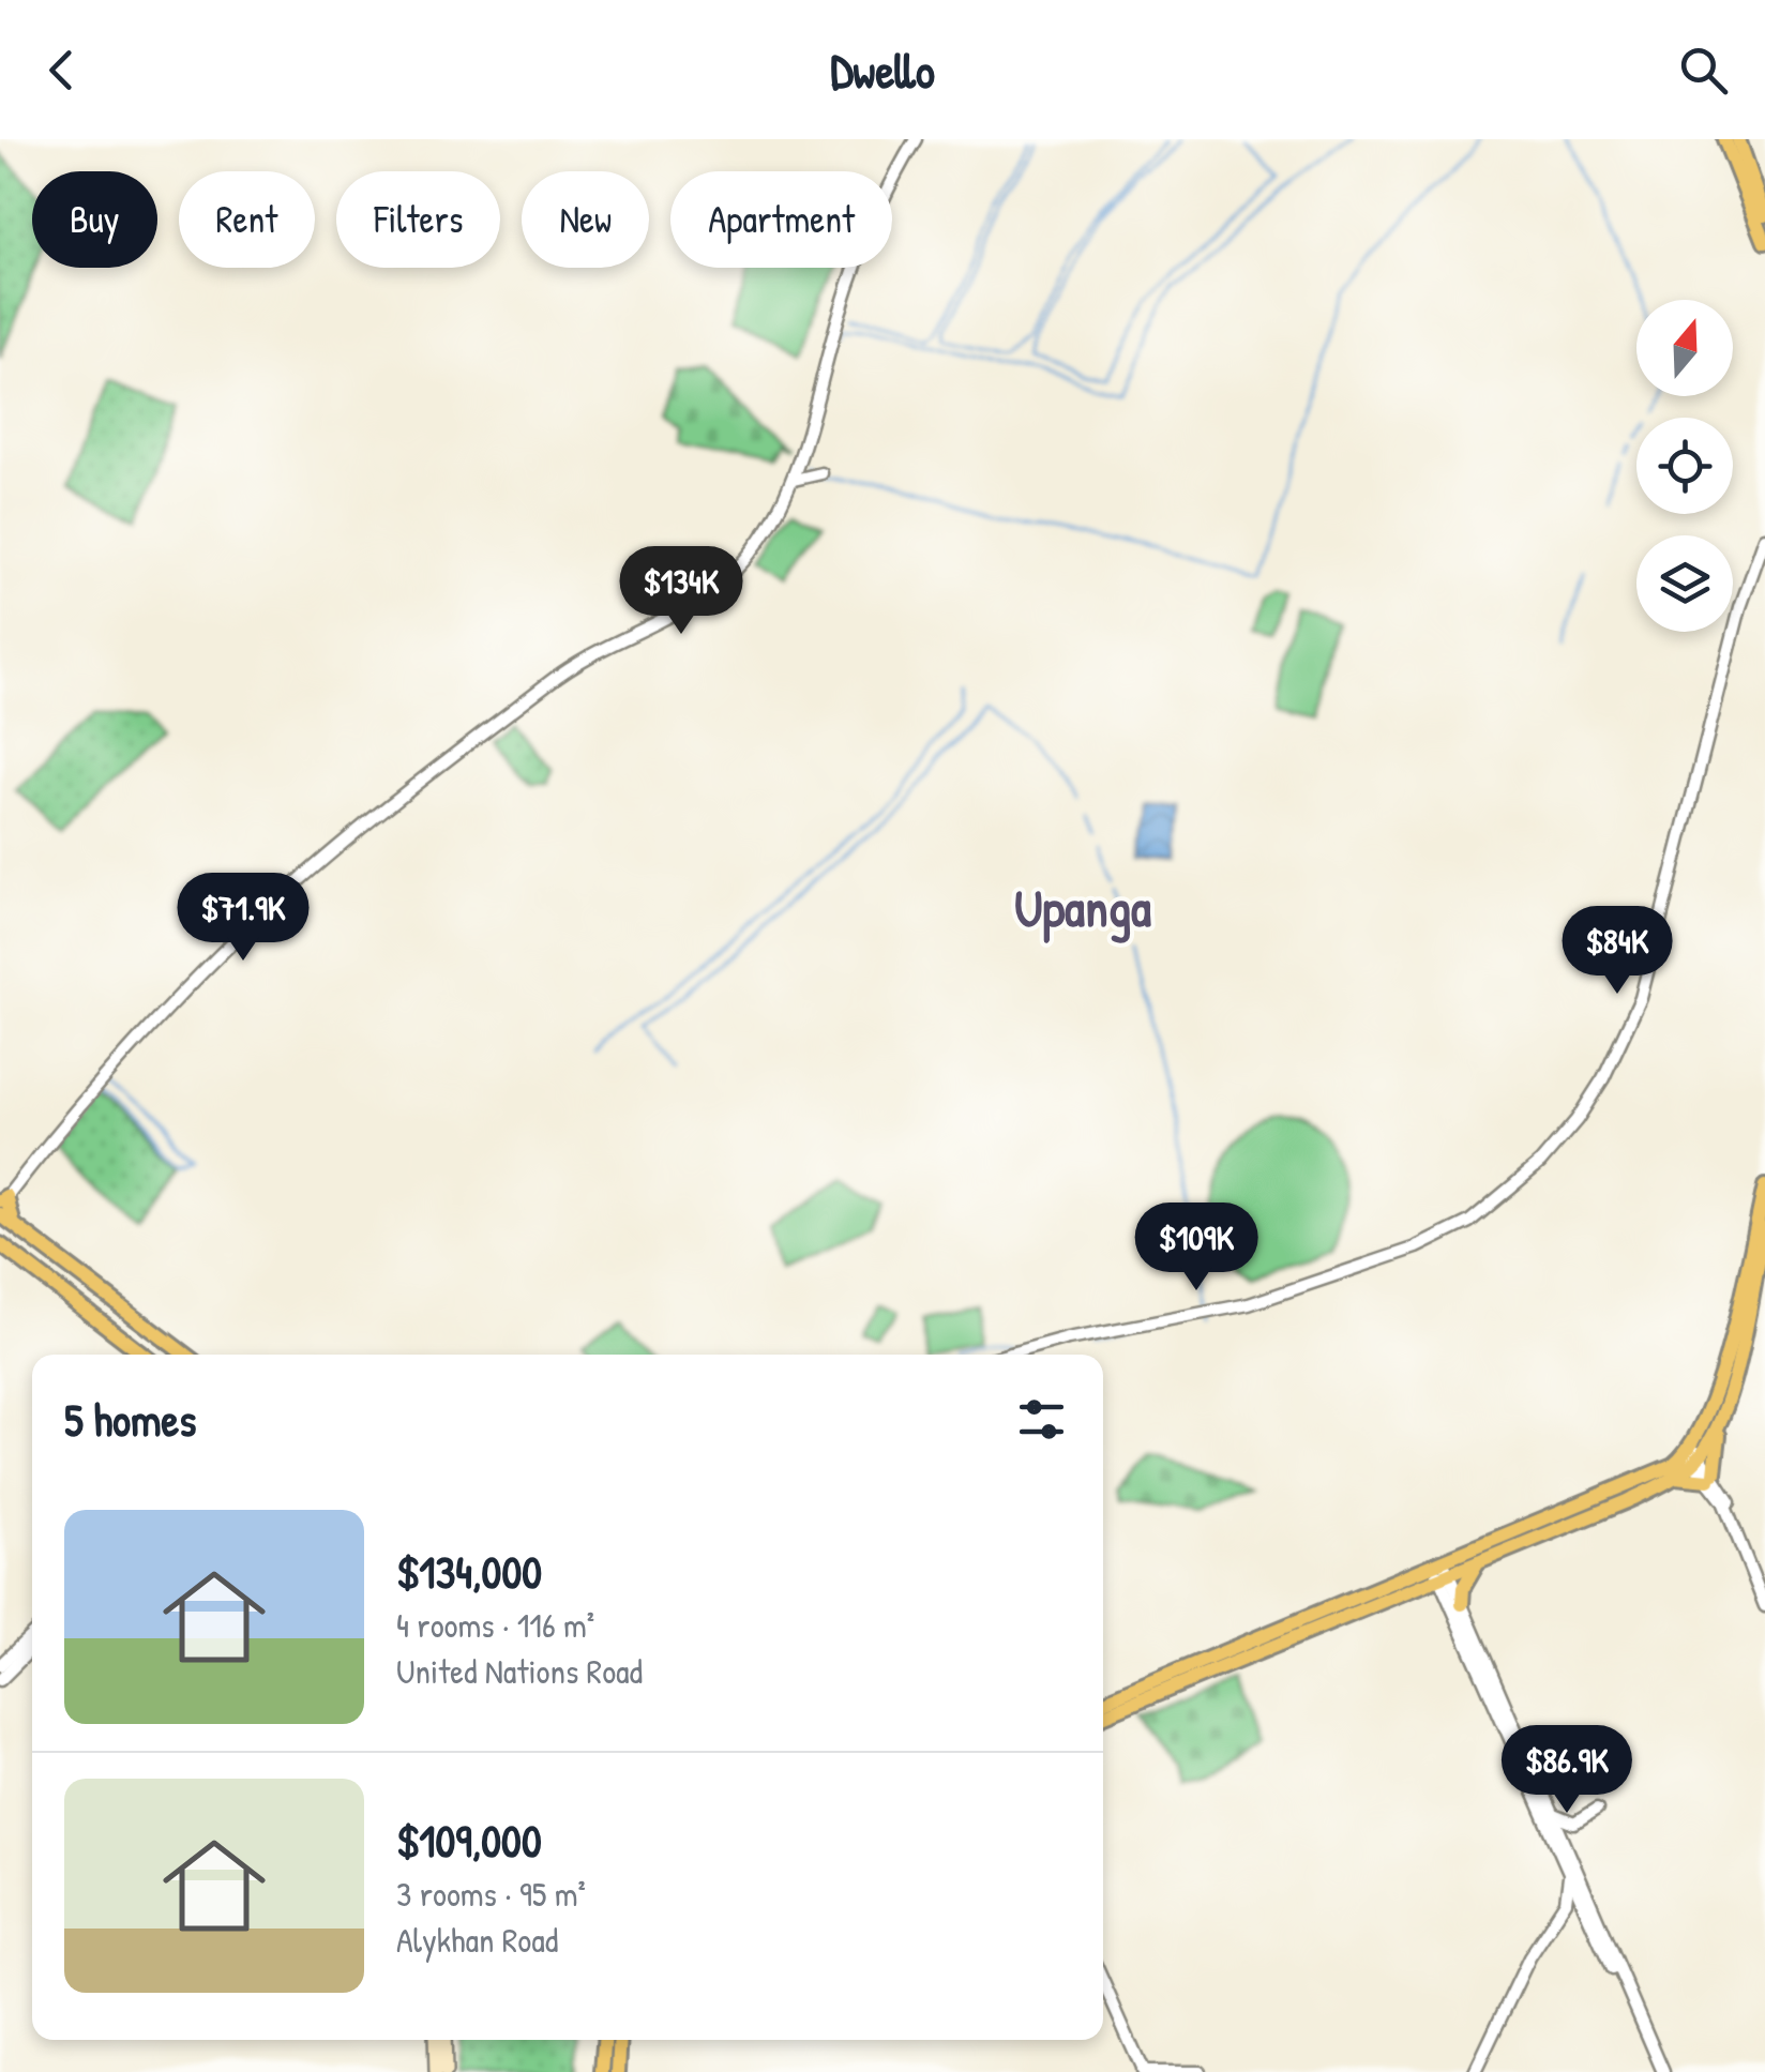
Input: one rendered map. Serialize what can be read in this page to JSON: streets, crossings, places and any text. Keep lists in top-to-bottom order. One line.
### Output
{"districts":["Upanga"],"north":"top","page":{"header":"Dwello","chip":["Buy","Rent","Filters","New","Apartment"],"price":["$134K","$71.9K","$84K","$109K","$86.9K"],"heading":"5 homes","list":[{"name":"$134,000","note":"4 rooms · 116 m² · United Nations Road"},{"name":"$109,000","note":"3 rooms · 95 m² · Alykhan Road"}]}}
